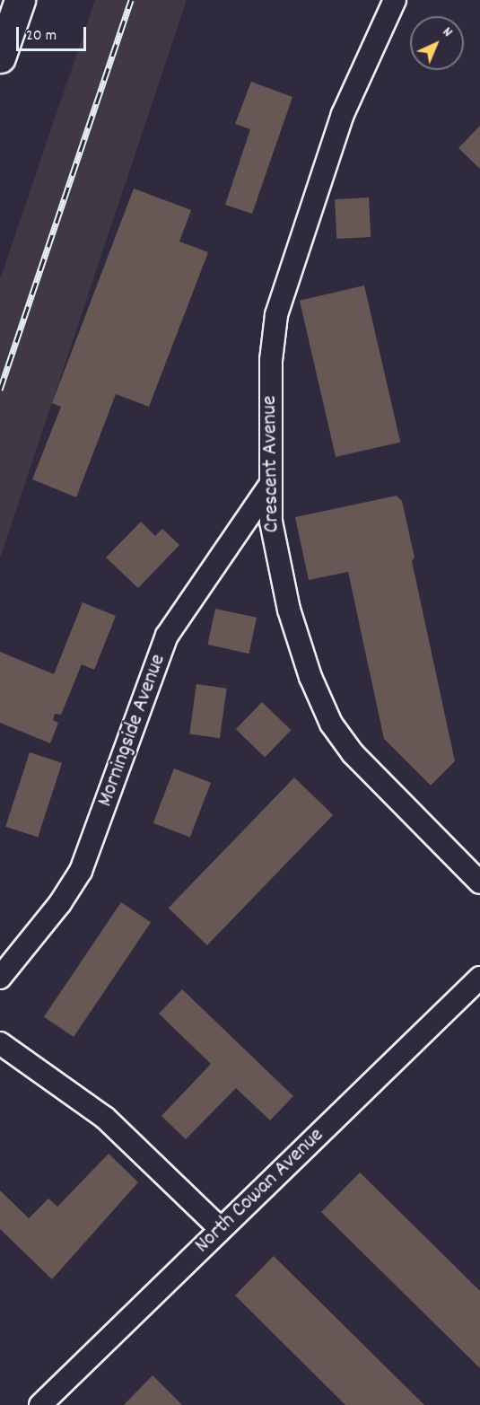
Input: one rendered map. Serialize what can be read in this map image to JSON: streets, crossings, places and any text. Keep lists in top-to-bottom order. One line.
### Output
{"streets":{"street":["Crescent Avenue","Morningside Avenue","North Cowan Avenue"]},"crossings":[["Crescent Avenue","Morningside Avenue"]],"scale_bar":"20 m","north":"top right"}
